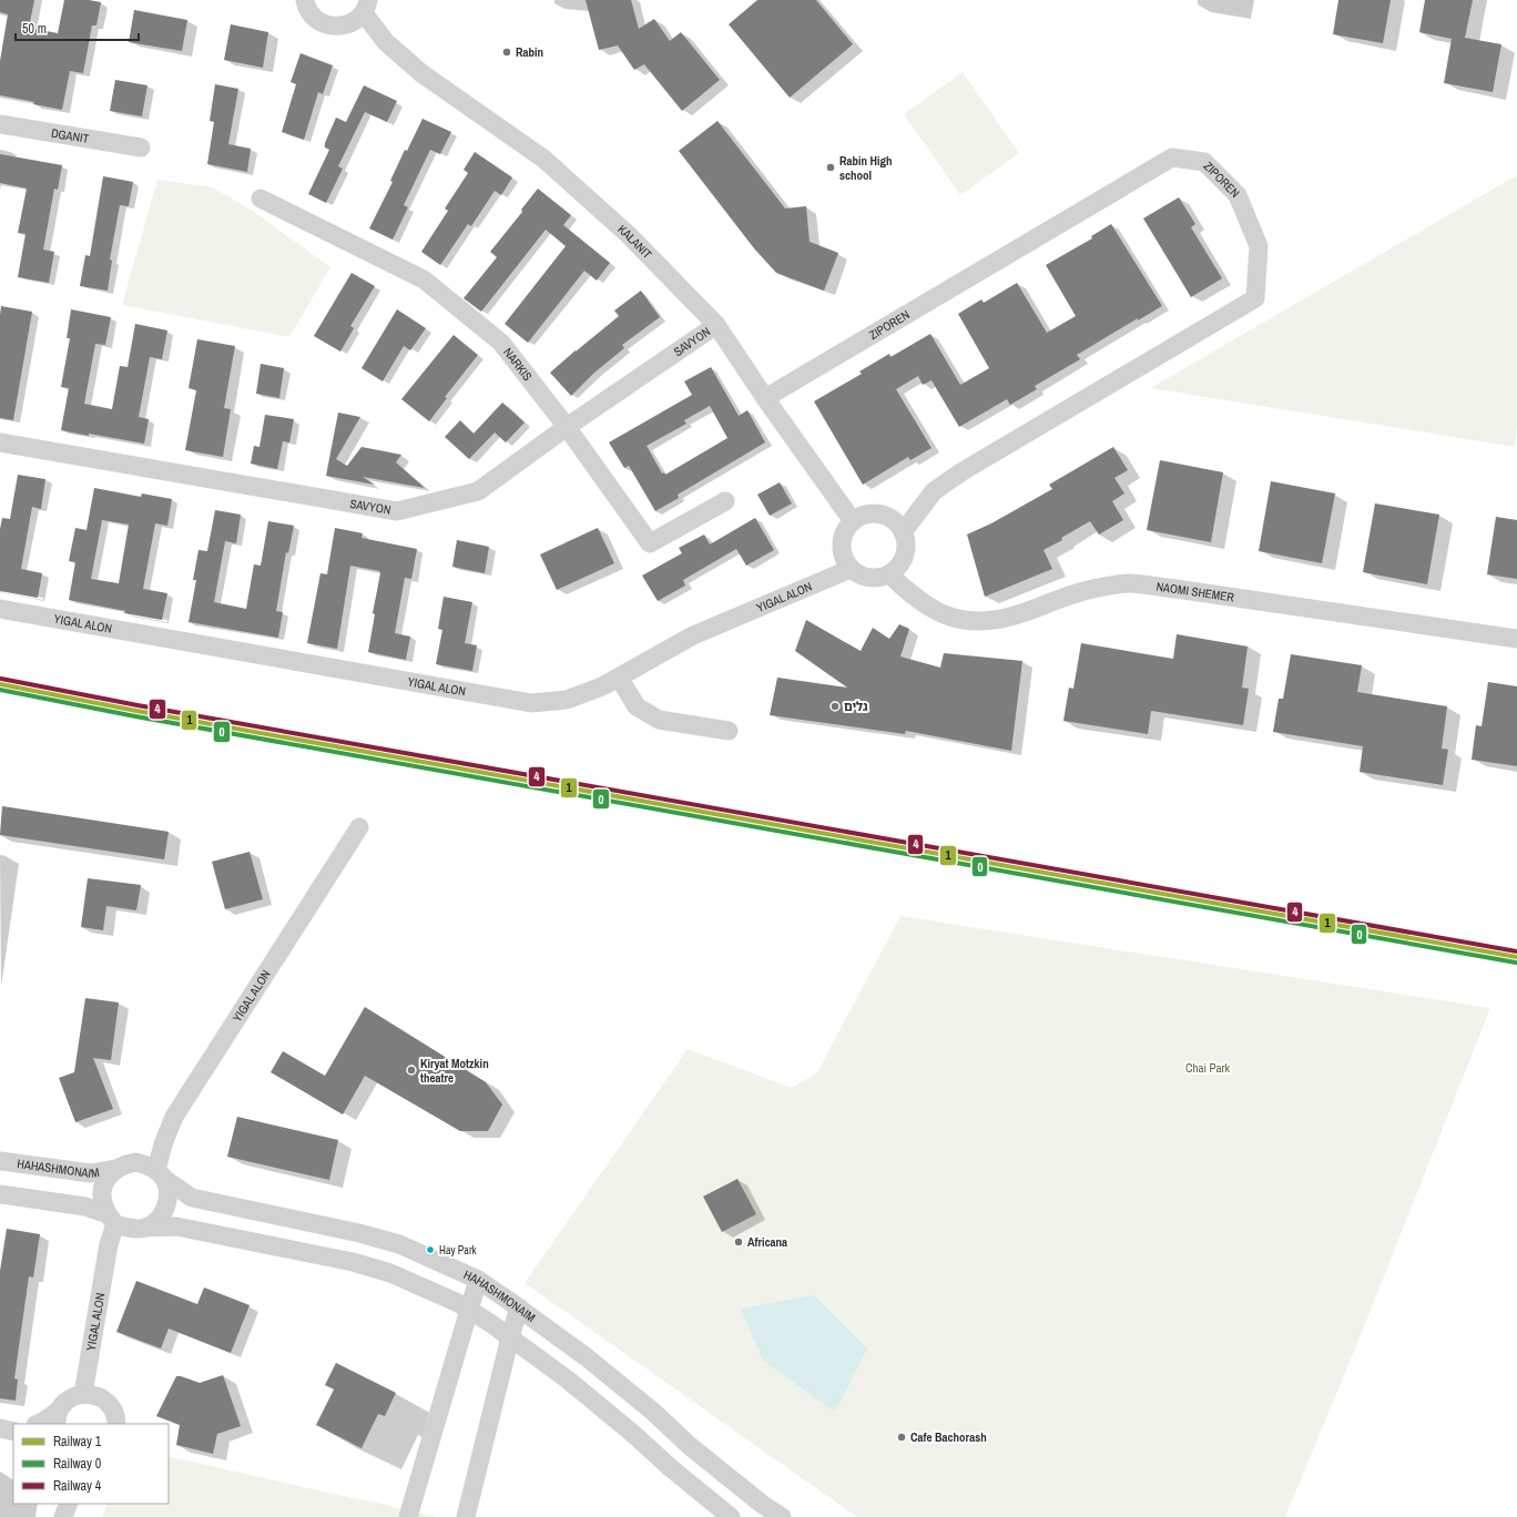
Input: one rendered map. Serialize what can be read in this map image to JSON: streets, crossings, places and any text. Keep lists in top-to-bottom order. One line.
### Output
{"streets":{"street":["DGANIT","ZIPOREN","KALANIT","SAVYON","NARKIS","NAOMI SHEMER","YIGAL ALON","HAHASHMONAIM"]},"crossings":[["ZIPOREN","KALANIT"],["ZIPOREN","NAOMI SHEMER"],["ZIPOREN","YIGAL ALON"],["KALANIT","SAVYON"],["KALANIT","NAOMI SHEMER"],["KALANIT","YIGAL ALON"],["SAVYON","NARKIS"],["NAOMI SHEMER","YIGAL ALON"],["YIGAL ALON","HAHASHMONAIM"]],"parks":["Chai Park"],"places":["Rabin","Rabin High school","גלים","Kiryat Motzkin theatre","Africana","Hay Park","Cafe Bachorash"],"lines":["rail line 4","rail line 1","rail line 0"],"legend":["Railway 1","Railway 0","Railway 4"],"scale_bar":"50 m"}
